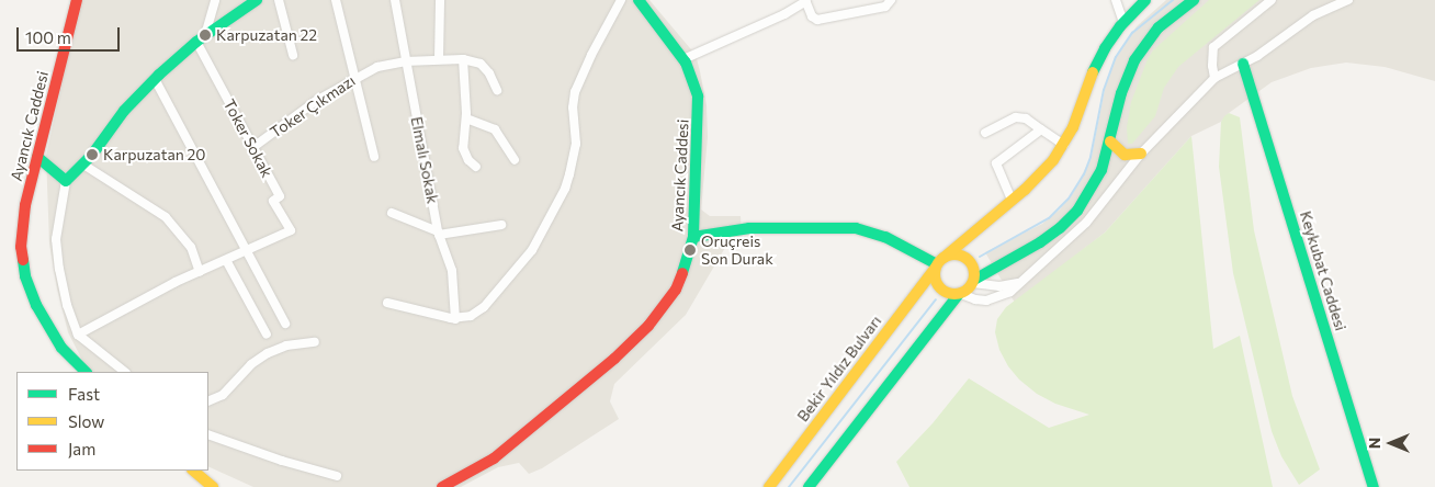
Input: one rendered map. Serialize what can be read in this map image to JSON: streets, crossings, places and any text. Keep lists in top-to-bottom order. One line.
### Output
{"streets":{"street":["Toker Çıkmazı","Ayancık Caddesi","Toker Sokak","Elmalı Sokak","Keykubat Caddesi","Bekir Yıldız Bulvarı"]},"crossings":[["Toker Çıkmazı","Toker Sokak"],["Toker Çıkmazı","Elmalı Sokak"]],"places":["Karpuzatan 22","Karpuzatan 20","Oruçreis Son Durak"],"legend":["Fast","Slow","Jam"],"scale_bar":"100 m","north":"left"}
